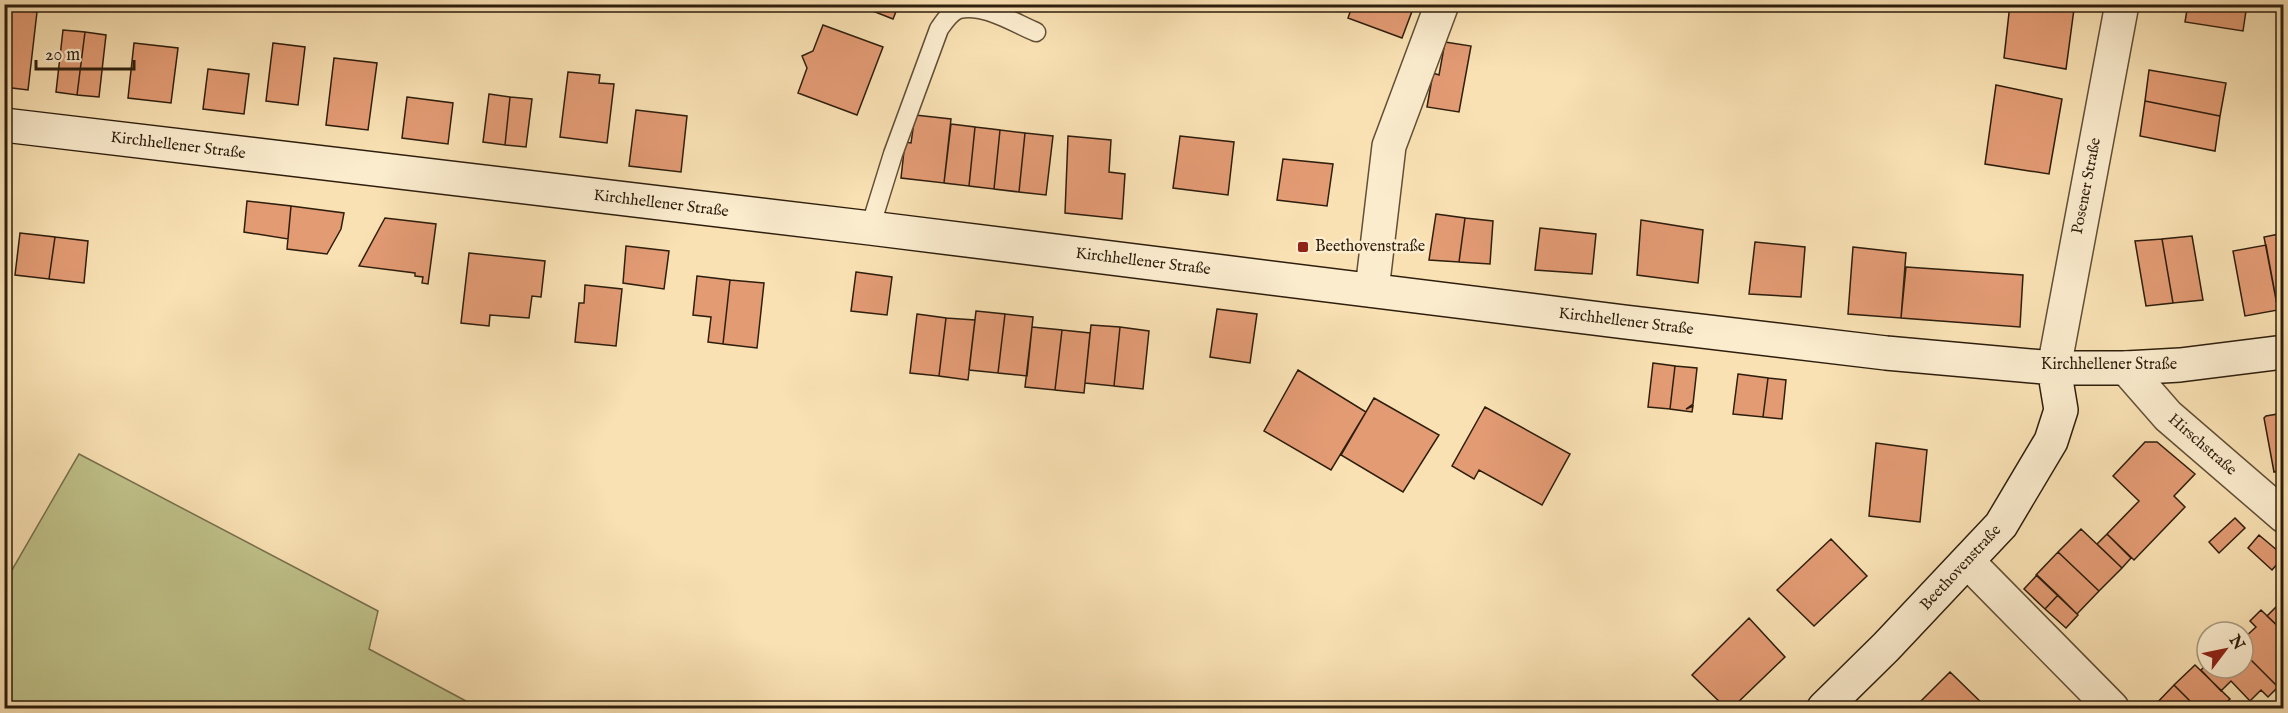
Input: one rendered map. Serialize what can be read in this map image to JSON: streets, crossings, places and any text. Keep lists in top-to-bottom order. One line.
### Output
{"streets":{"main road":["Kirchhellener Straße","Posener Straße","Hirschstraße","Beethovenstraße"]},"crossings":[["Kirchhellener Straße","Posener Straße"],["Kirchhellener Straße","Hirschstraße"],["Kirchhellener Straße","Beethovenstraße"],["Posener Straße","Beethovenstraße"]],"places":{"transit":["Beethovenstraße"]},"scale_bar":"20 m","north":"top right"}
